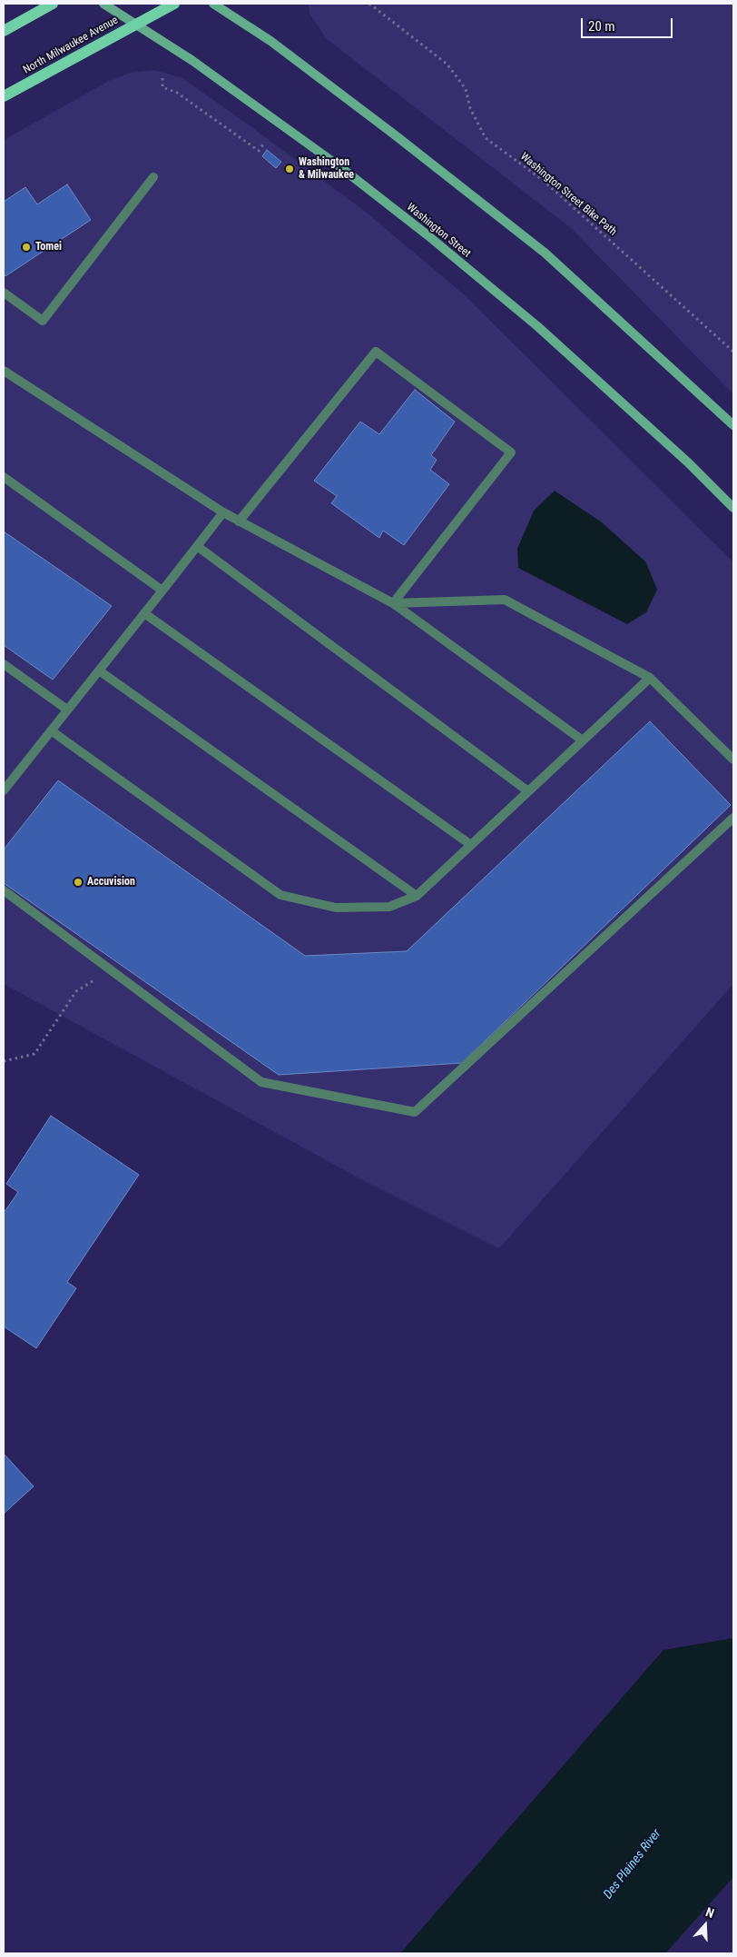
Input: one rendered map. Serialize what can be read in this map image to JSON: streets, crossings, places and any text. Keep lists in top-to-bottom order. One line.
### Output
{"streets":{"main road":["North Milwaukee Avenue","Washington Street"],"path":["Washington Street Bike Path"]},"crossings":[["North Milwaukee Avenue","Washington Street"]],"water":["Des Plaines River"],"places":["Washington & Milwaukee","Tomei","Accuvision"],"scale_bar":"20 m","north":"top"}
